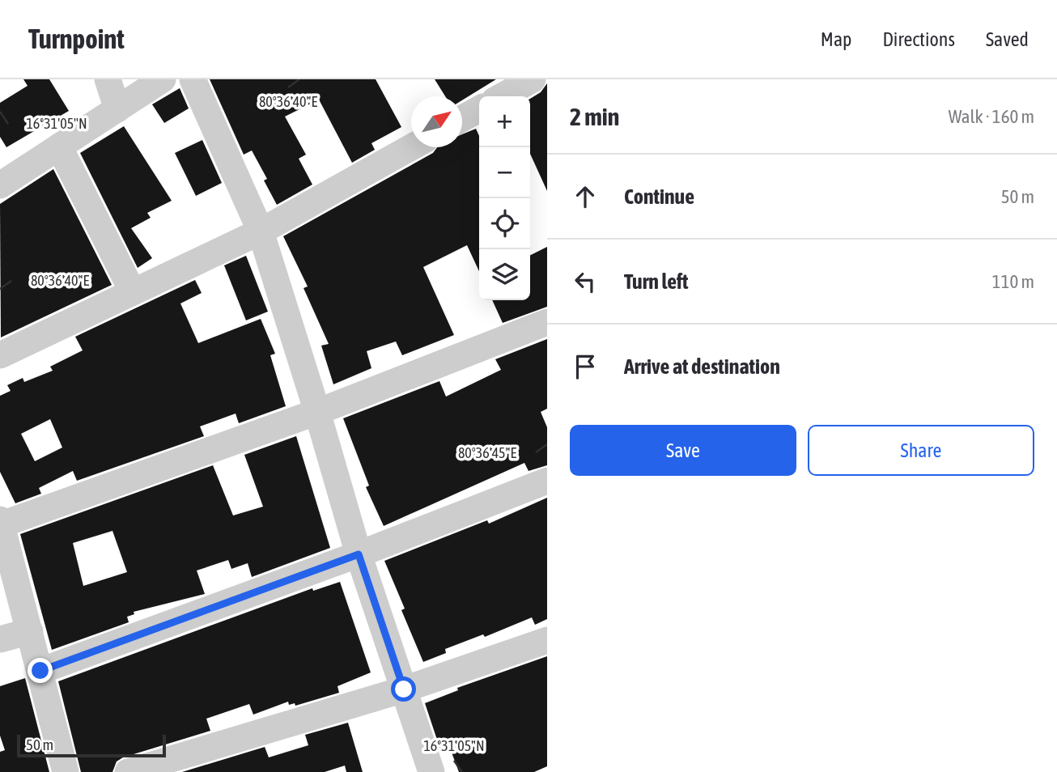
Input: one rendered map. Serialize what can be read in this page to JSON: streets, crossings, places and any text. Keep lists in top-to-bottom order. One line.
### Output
{"scale_bar":"50 m","north":"top right","page":{"header":"Turnpoint","nav":["Map","Directions","Saved"],"heading":["2 min","Walk · 160 m"],"map_buttons":["+","−"],"list":[["Continue","50 m"],["Turn left","110 m"],"Arrive at destination"],"buttons":["Save","Share"],"scale":"50 m"},"coordinates":["80°36'40\"E","16°31'05\"N","80°36'45\"E"]}
